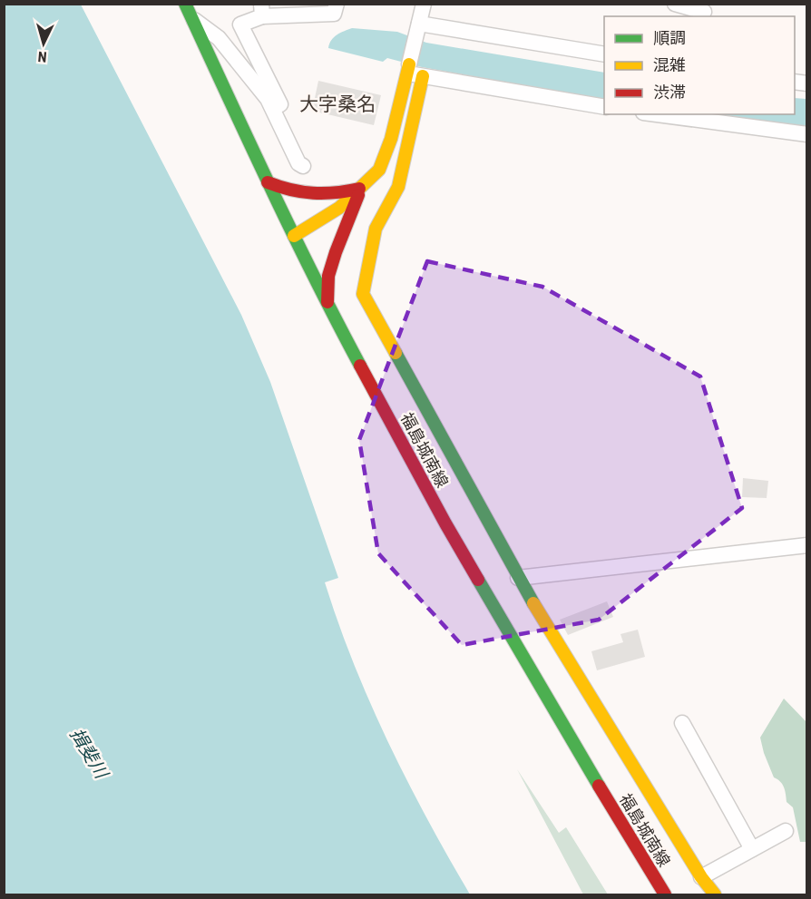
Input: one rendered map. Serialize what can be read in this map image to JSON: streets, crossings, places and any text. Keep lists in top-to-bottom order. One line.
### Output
{"streets":{"street":["福島城南線"]},"districts":["大字桑名"],"water":["揖斐川"],"legend":["順調","混雑","渋滞"],"north":"bottom"}
